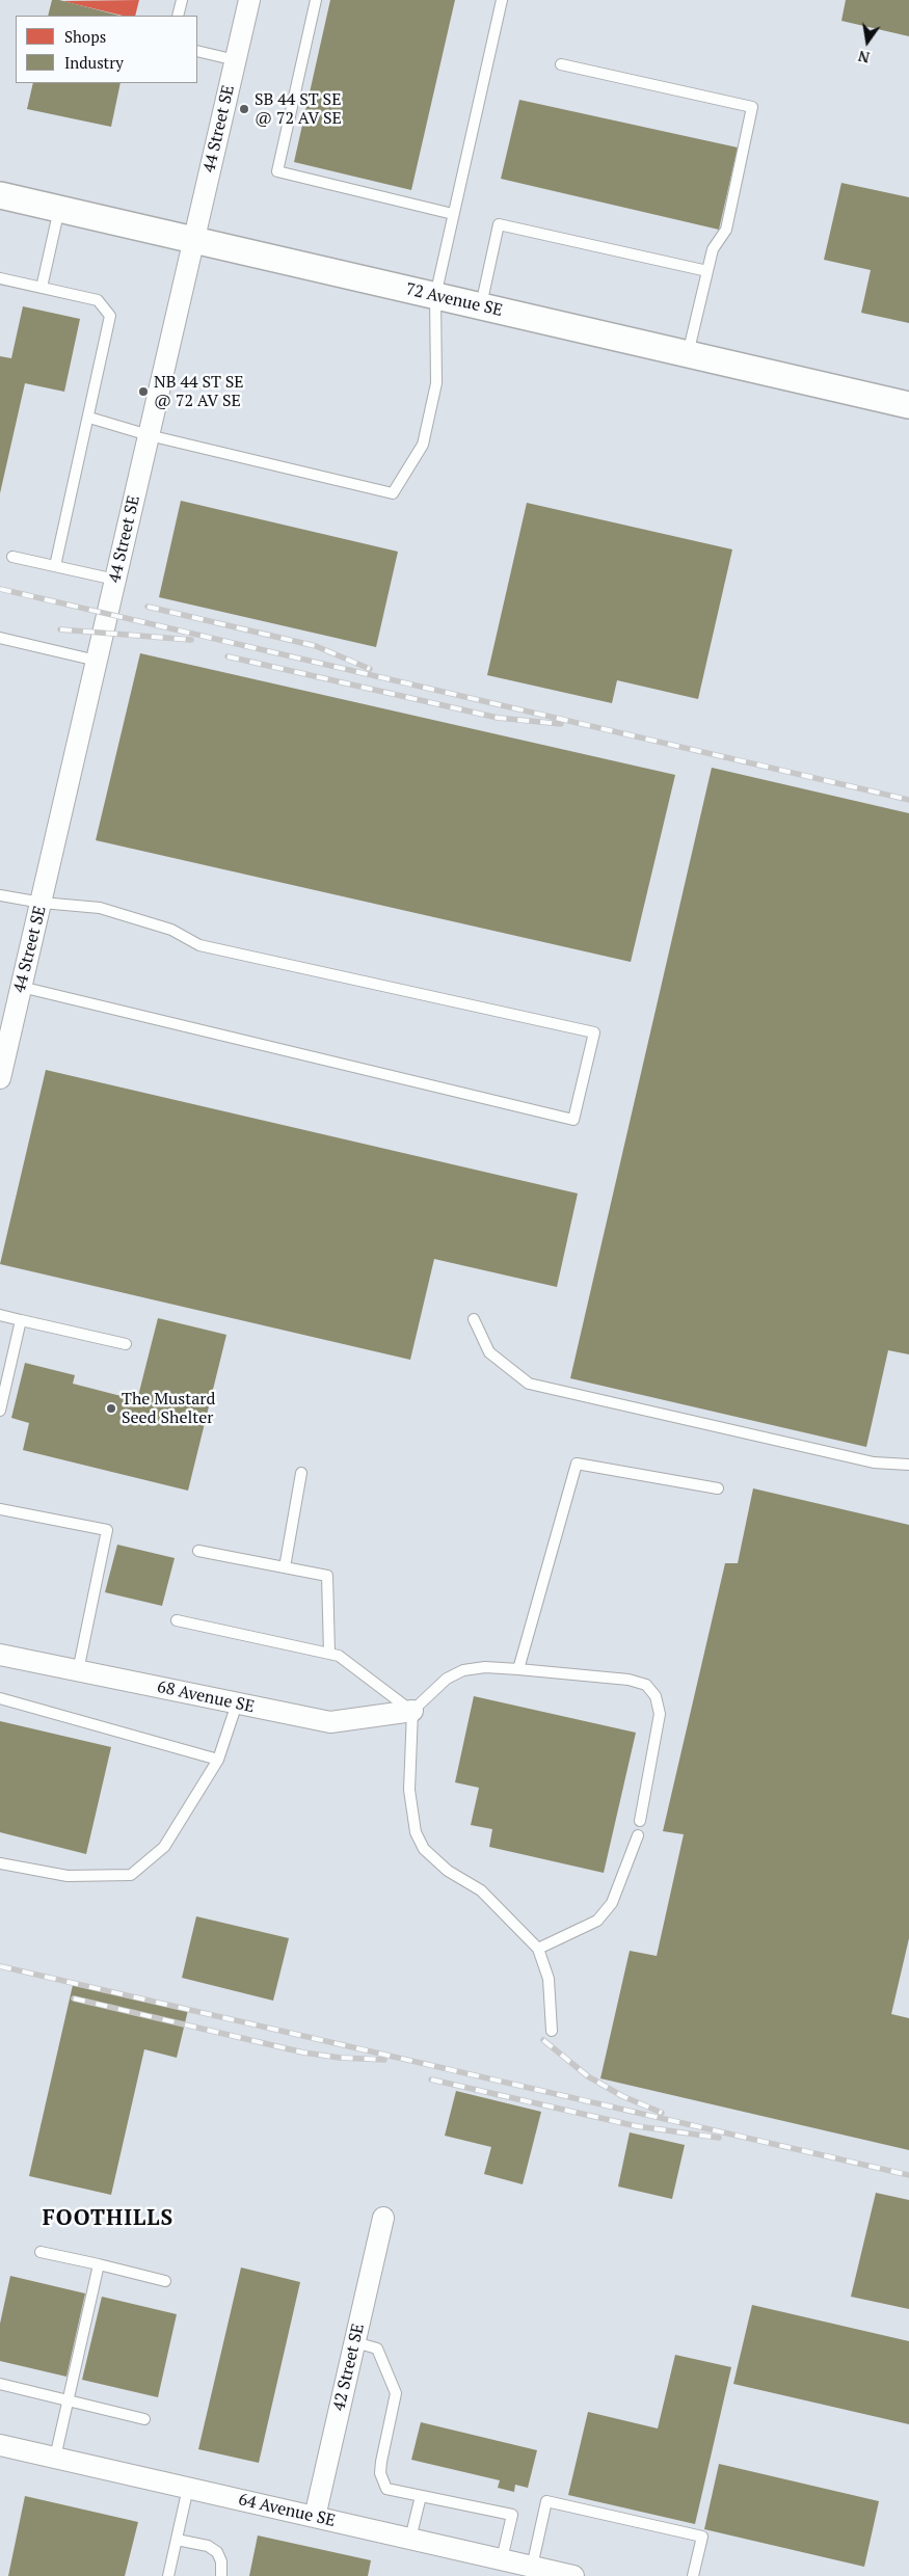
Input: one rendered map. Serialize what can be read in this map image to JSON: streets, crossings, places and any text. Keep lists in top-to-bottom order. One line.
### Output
{"streets":{"street":["44 Street SE","72 Avenue SE","68 Avenue SE","42 Street SE","64 Avenue SE"]},"crossings":[["44 Street SE","72 Avenue SE"],["42 Street SE","64 Avenue SE"]],"districts":["FOOTHILLS"],"places":["SB 44 ST SE @ 72 AV SE","NB 44 ST SE @ 72 AV SE","The Mustard Seed Shelter"],"legend":["Shops","Industry"],"north":"bottom"}
